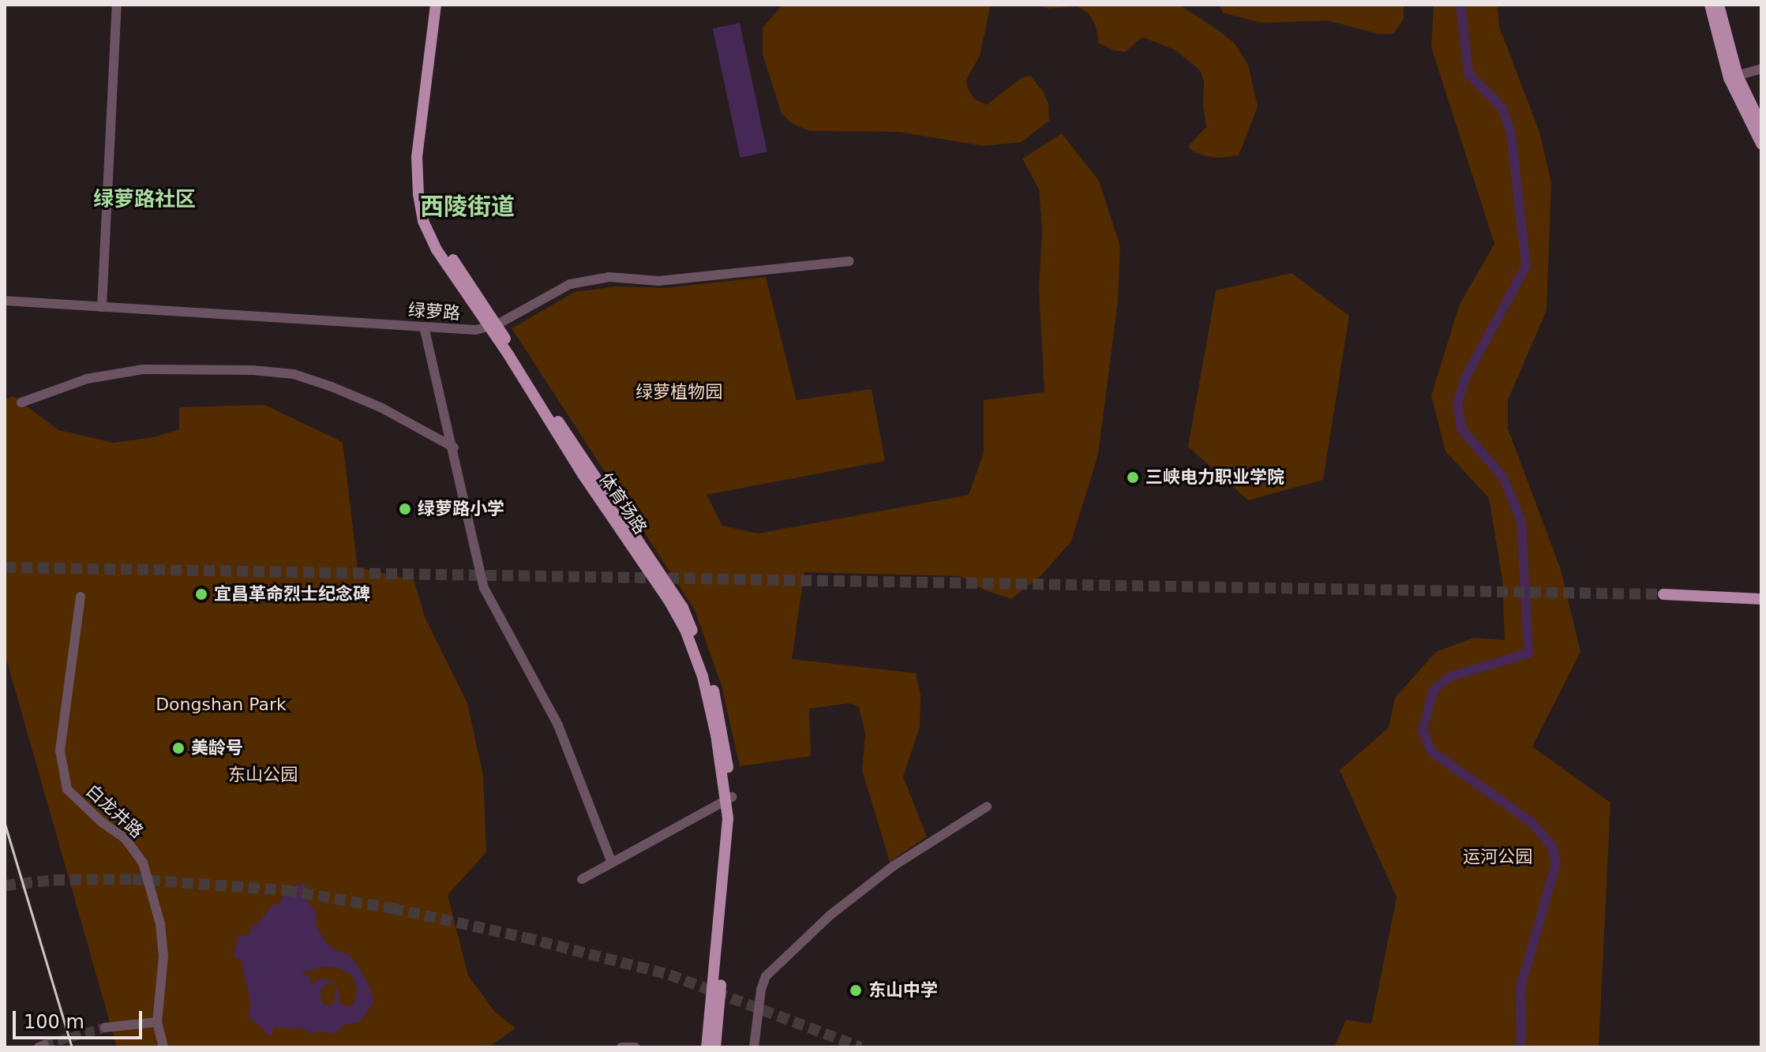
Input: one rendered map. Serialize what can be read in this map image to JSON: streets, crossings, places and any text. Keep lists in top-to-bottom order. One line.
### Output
{"streets":{"main road":["体育场路"],"street":["绿萝路","白龙井路"]},"crossings":[["绿萝路","体育场路"]],"districts":["绿萝路社区","西陵街道"],"parks":["绿萝植物园","Dongshan Park","东山公园","运河公园"],"places":["三峡电力职业学院","绿萝路小学","宜昌革命烈士纪念碑","美龄号","东山中学"],"scale_bar":"100 m"}
